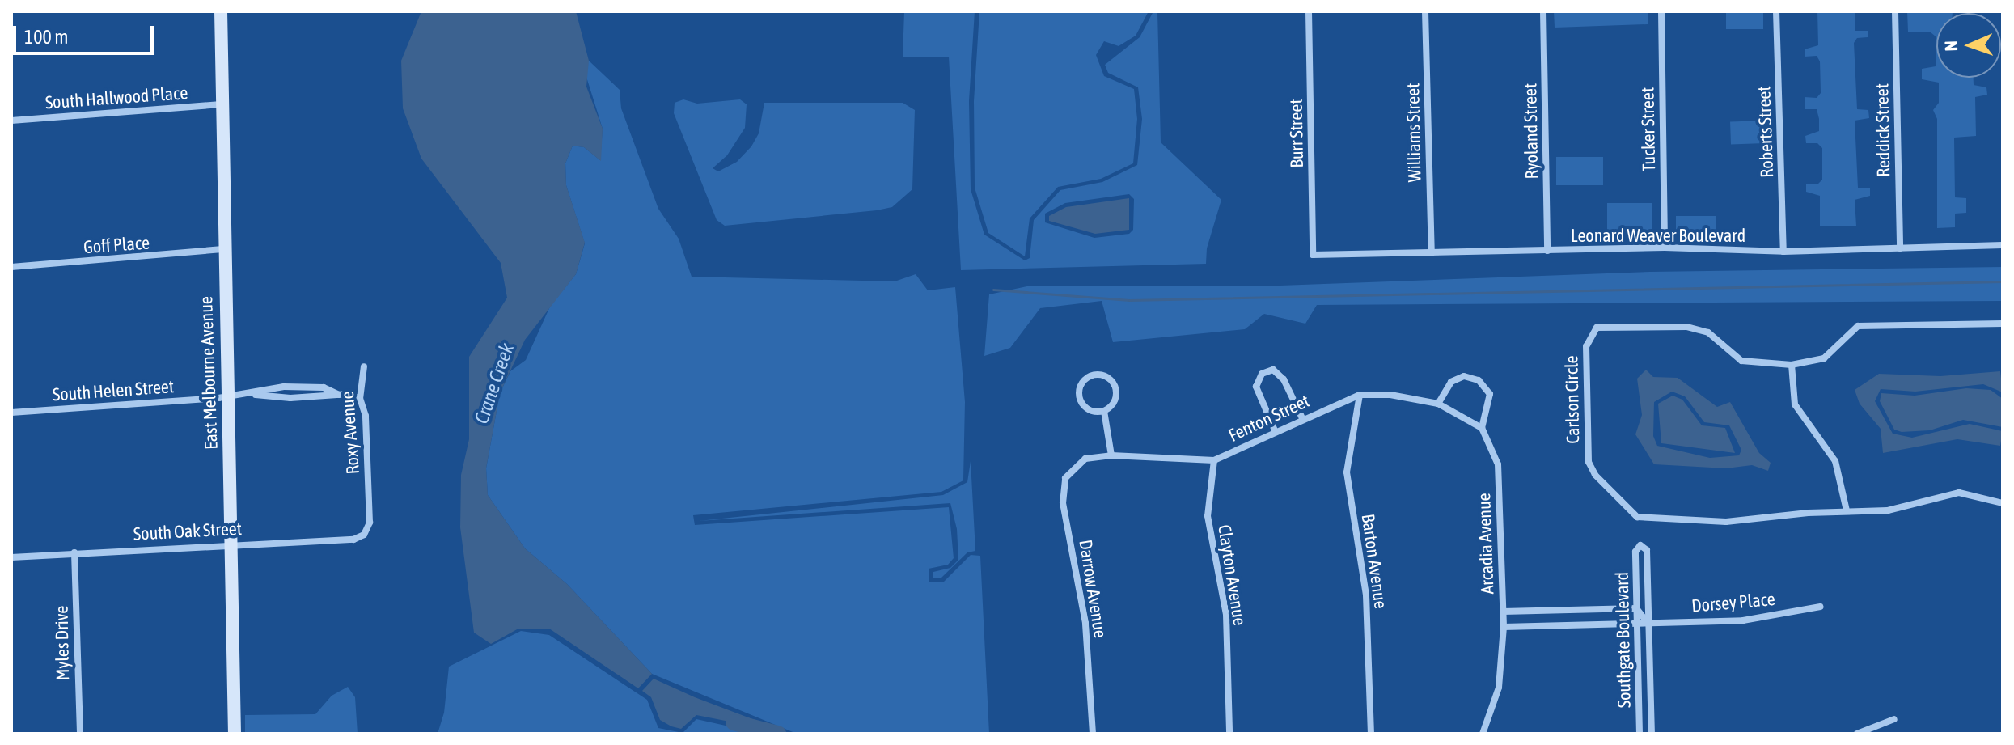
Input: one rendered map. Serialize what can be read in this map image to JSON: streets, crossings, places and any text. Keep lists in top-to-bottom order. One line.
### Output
{"streets":{"street":["South Hallwood Place","Tucker Street","Reddick Street","Ryoland Street","Roberts Street","Williams Street","Burr Street","Leonard Weaver Boulevard","Goff Place","East Melbourne Avenue","South Helen Street","Carlson Circle","Fenton Street","Roxy Avenue","South Oak Street","Arcadia Avenue","Barton Avenue","Clayton Avenue","Darrow Avenue","Dorsey Place","Southgate Boulevard","Myles Drive"]},"crossings":[["South Hallwood Place","East Melbourne Avenue"],["Tucker Street","Leonard Weaver Boulevard"],["Reddick Street","Leonard Weaver Boulevard"],["Ryoland Street","Leonard Weaver Boulevard"],["Roberts Street","Leonard Weaver Boulevard"],["Williams Street","Leonard Weaver Boulevard"],["Burr Street","Leonard Weaver Boulevard"],["Goff Place","East Melbourne Avenue"],["East Melbourne Avenue","South Helen Street"],["East Melbourne Avenue","South Oak Street"],["South Helen Street","Roxy Avenue"],["Fenton Street","Arcadia Avenue"],["Fenton Street","Barton Avenue"],["Fenton Street","Clayton Avenue"],["Fenton Street","Darrow Avenue"],["Roxy Avenue","South Oak Street"],["South Oak Street","Myles Drive"],["Arcadia Avenue","Dorsey Place"],["Dorsey Place","Southgate Boulevard"]],"water":["Crane Creek"],"scale_bar":"100 m","north":"left"}
